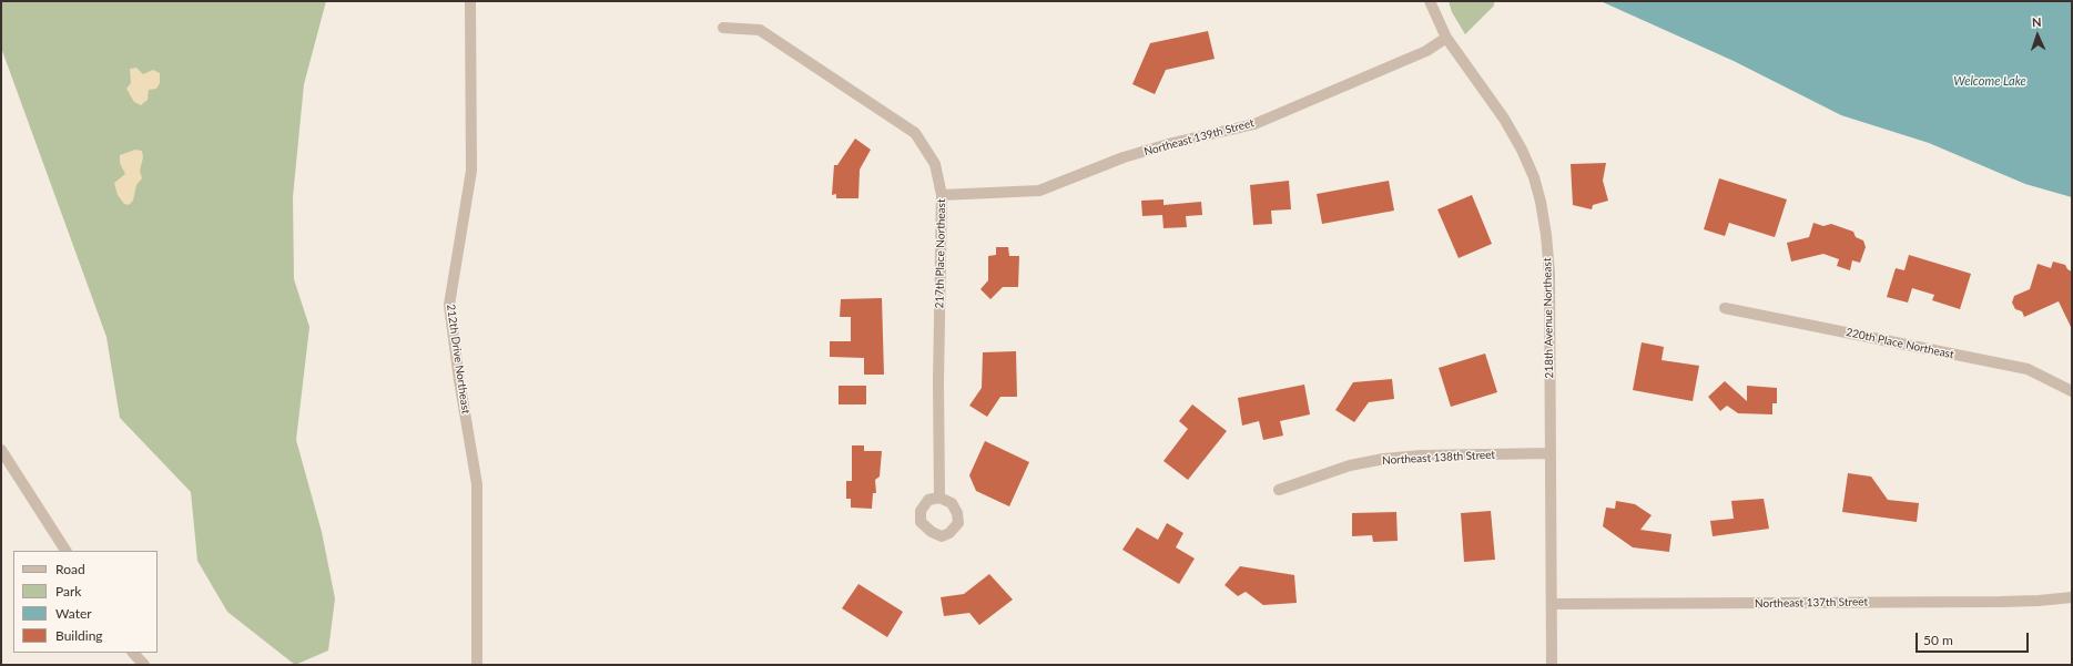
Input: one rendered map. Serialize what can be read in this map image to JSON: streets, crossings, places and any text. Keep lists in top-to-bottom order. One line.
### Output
{"streets":{"street":["Northeast 139th Street","217th Place Northeast","218th Avenue Northeast","220th Place Northeast","212th Drive Northeast","Northeast 138th Street","Northeast 137th Street"]},"crossings":[["Northeast 139th Street","217th Place Northeast"],["Northeast 139th Street","218th Avenue Northeast"],["218th Avenue Northeast","Northeast 138th Street"],["218th Avenue Northeast","Northeast 137th Street"]],"water":["Welcome Lake"],"legend":["Road","Park","Water","Building"],"scale_bar":"50 m","north":"top"}
